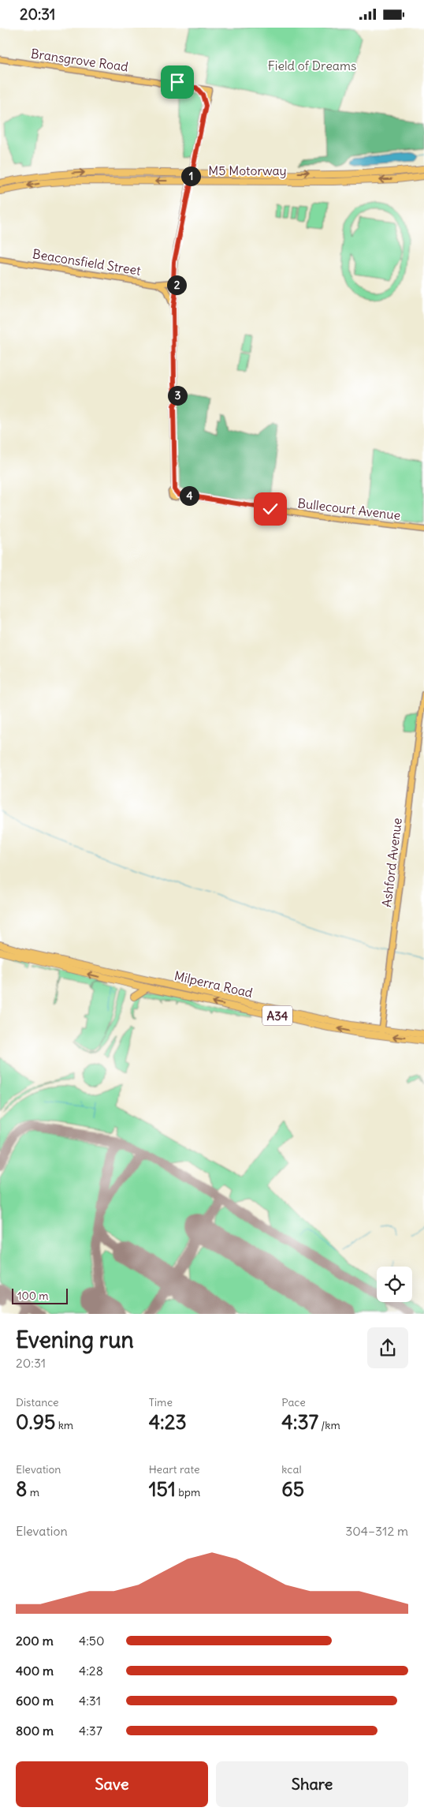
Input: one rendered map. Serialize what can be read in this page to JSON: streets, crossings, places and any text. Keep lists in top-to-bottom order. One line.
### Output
{"streets":{"highway":["M5 Motorway","Milperra Road","A34"],"main road":["Bransgrove Road","Beaconsfield Street","Bullecourt Avenue","Ashford Avenue"]},"crossings":[["Ashford Avenue","Milperra Road"]],"parks":["Field of Dreams"],"scale_bar":"100 m","page":{"status":"20:31","pins":["1","2","3","4"],"scale":"100 m","heading":["Evening run","20:31"],"stats":[["Distance","0.95 km"],["Time","4:23"],["Pace","4:37 /km"],["Elevation","8 m"],["Heart rate","151 bpm"],["kcal","65"]],"chart":["Elevation","304–312 m"],"list":[{"name":"200 m","note":"4:50"},{"name":"400 m","note":"4:28"},{"name":"600 m","note":"4:31"},{"name":"800 m","note":"4:37"}],"buttons":["Save","Share"]}}
